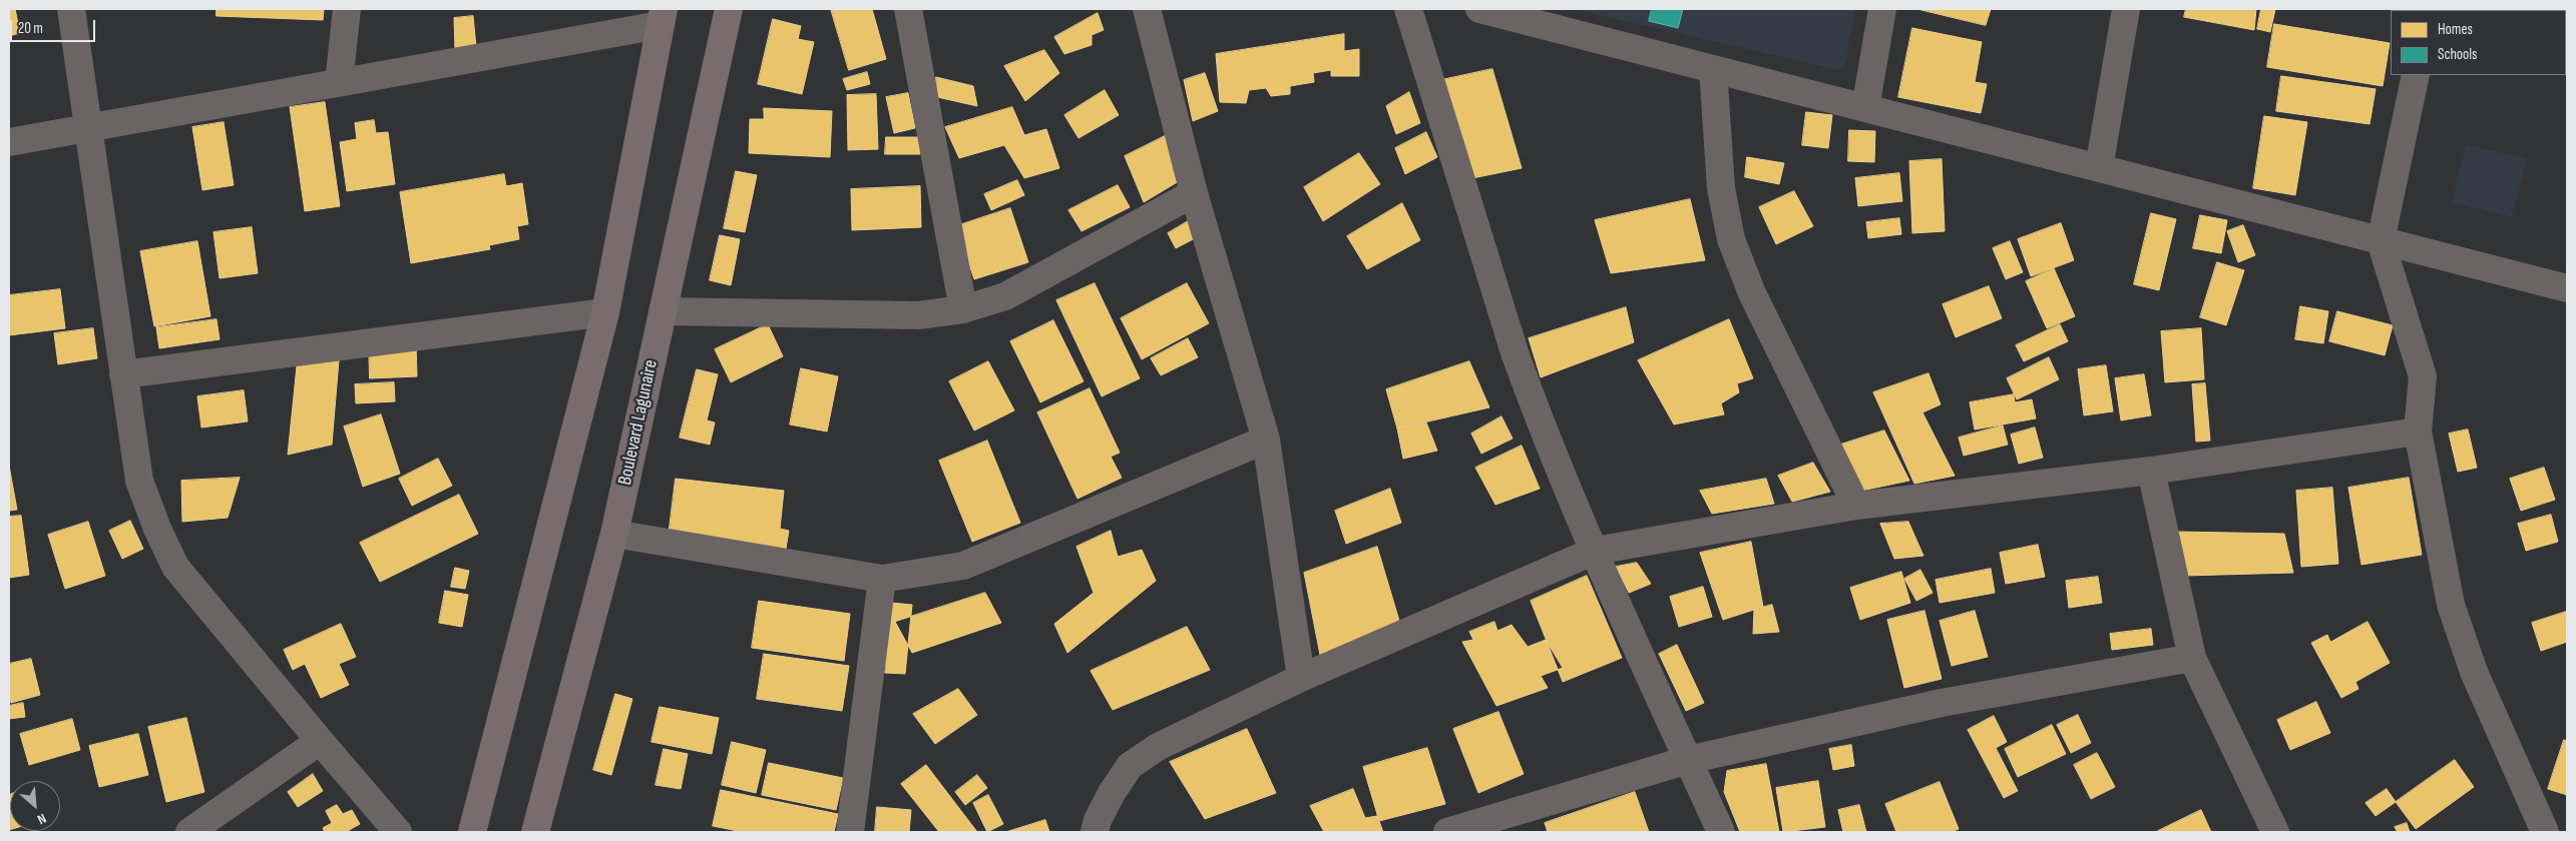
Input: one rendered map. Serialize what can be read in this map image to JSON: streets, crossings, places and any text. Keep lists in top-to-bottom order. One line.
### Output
{"streets":{"main road":["Boulevard Lagunaire"]},"legend":["Homes","Schools"],"scale_bar":"20 m","north":"bottom right"}
